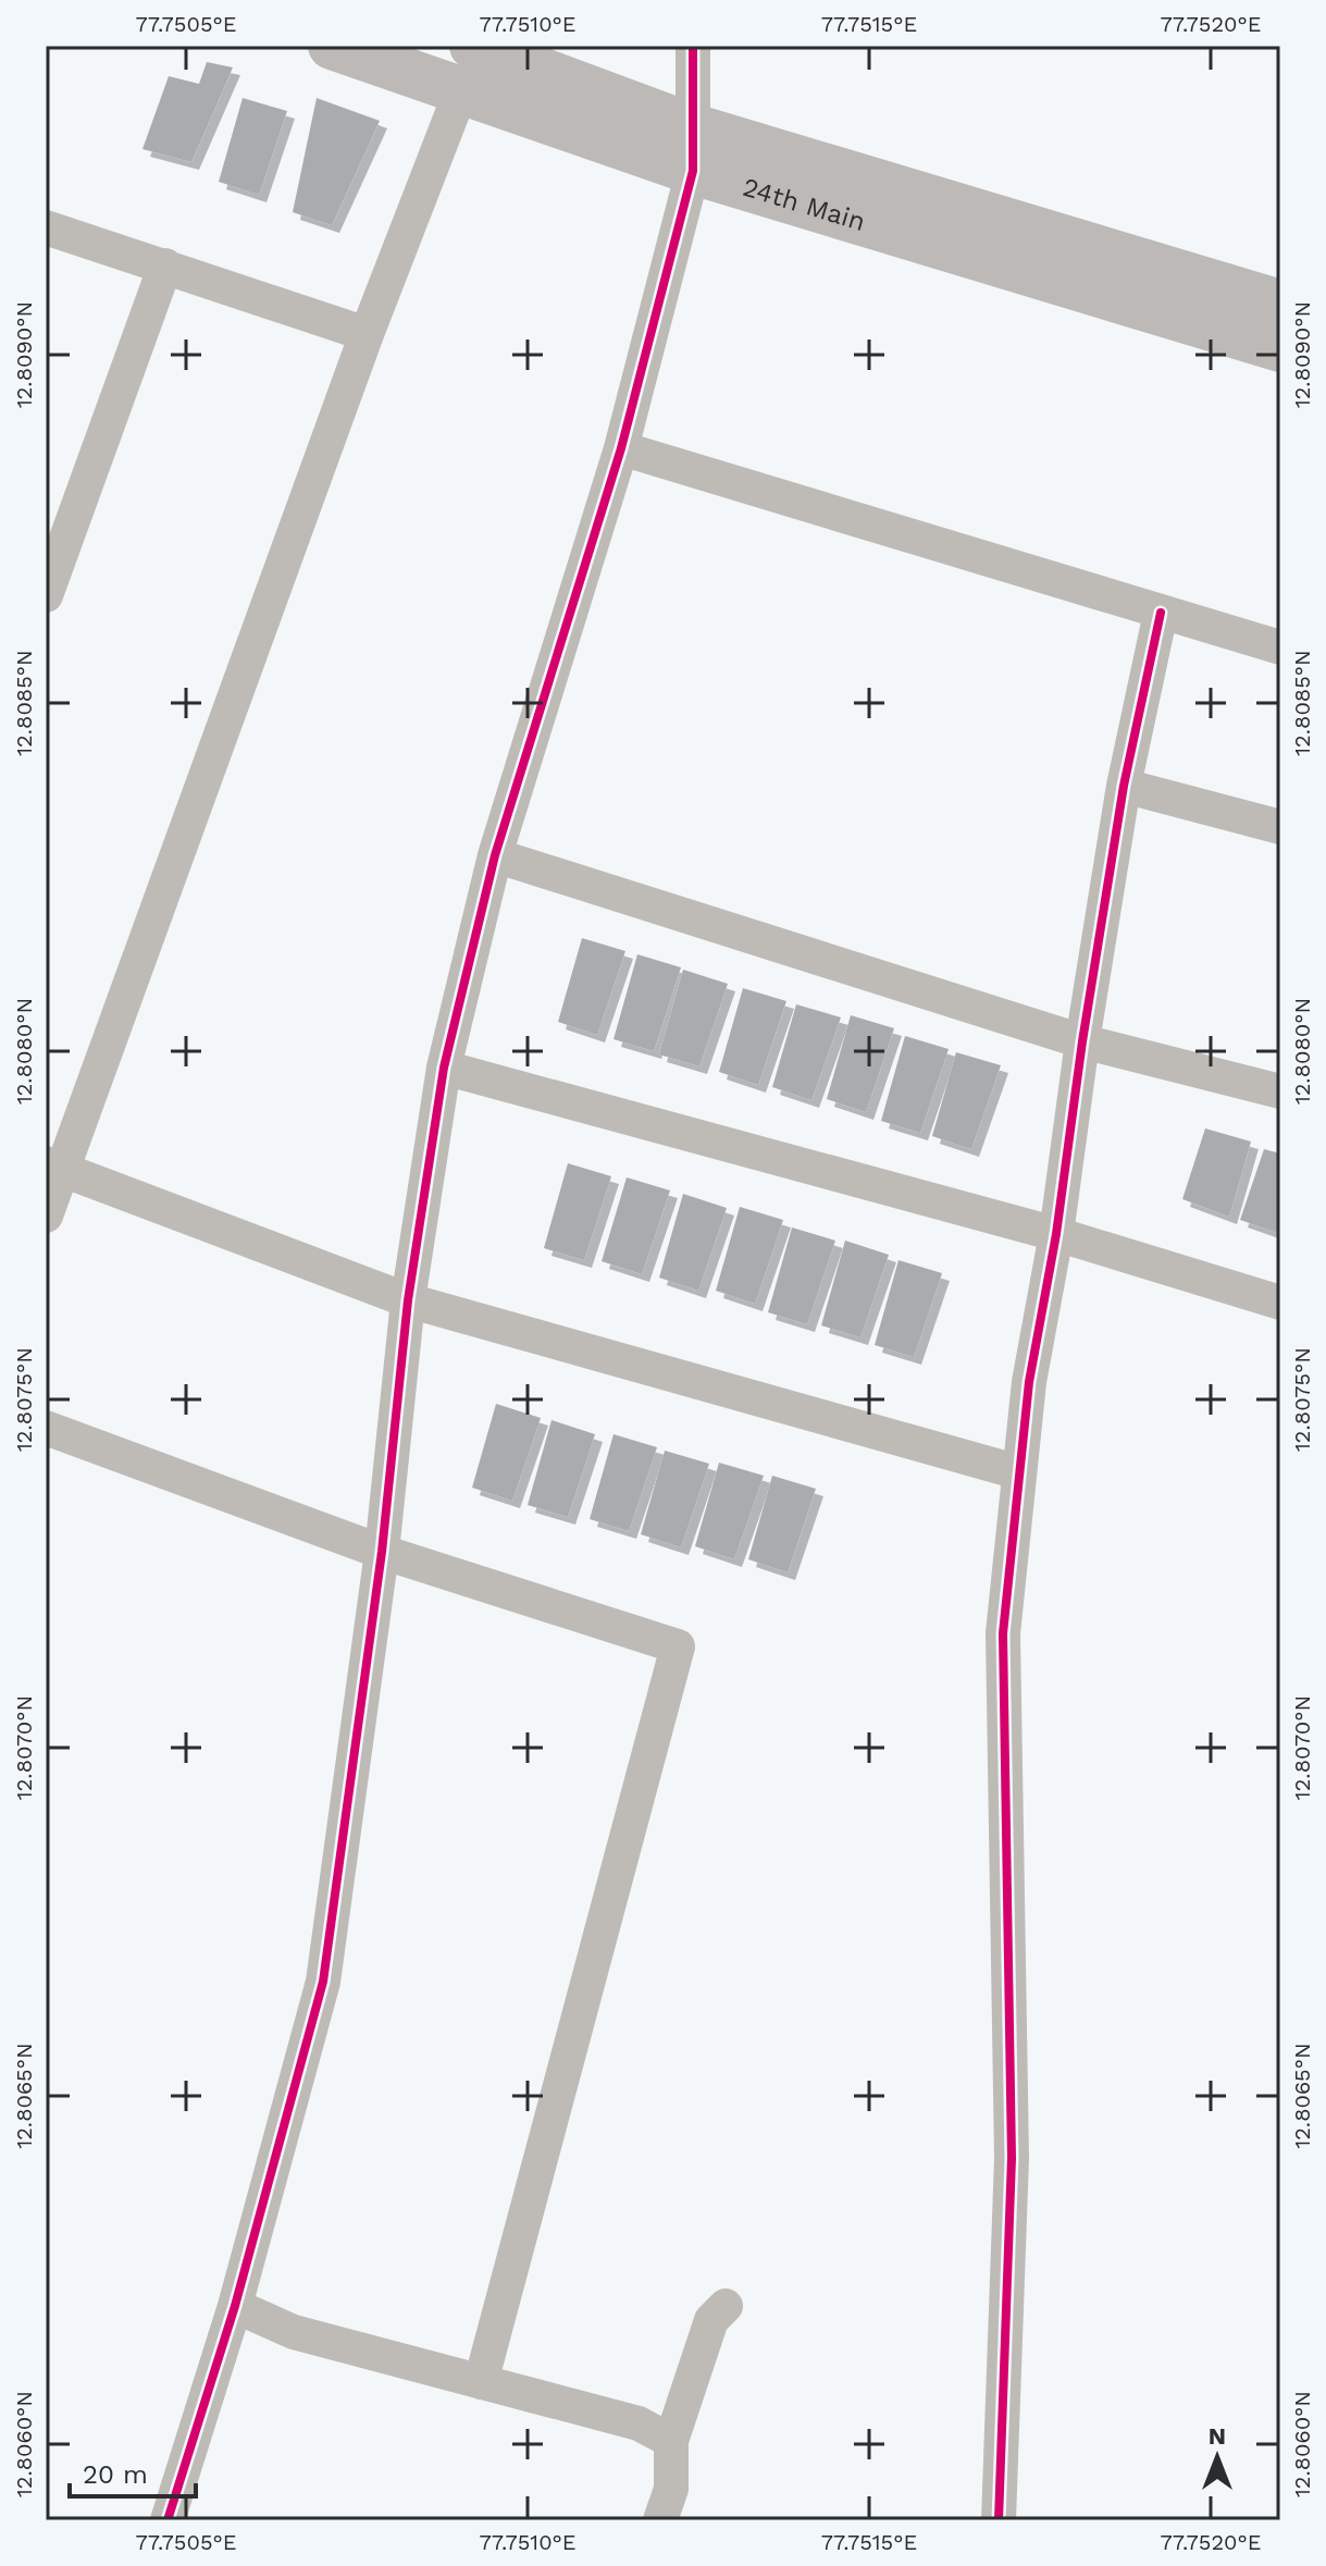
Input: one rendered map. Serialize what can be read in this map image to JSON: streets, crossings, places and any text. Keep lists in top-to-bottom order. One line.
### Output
{"streets":{"street":["24th Main"]},"scale_bar":"20 m","north":"top","coordinates":["77.7505°E","77.7510°E","77.7515°E","77.7520°E","12.8090°N","12.8085°N","12.8080°N","12.8075°N","12.8070°N","12.8065°N","12.8060°N"]}
